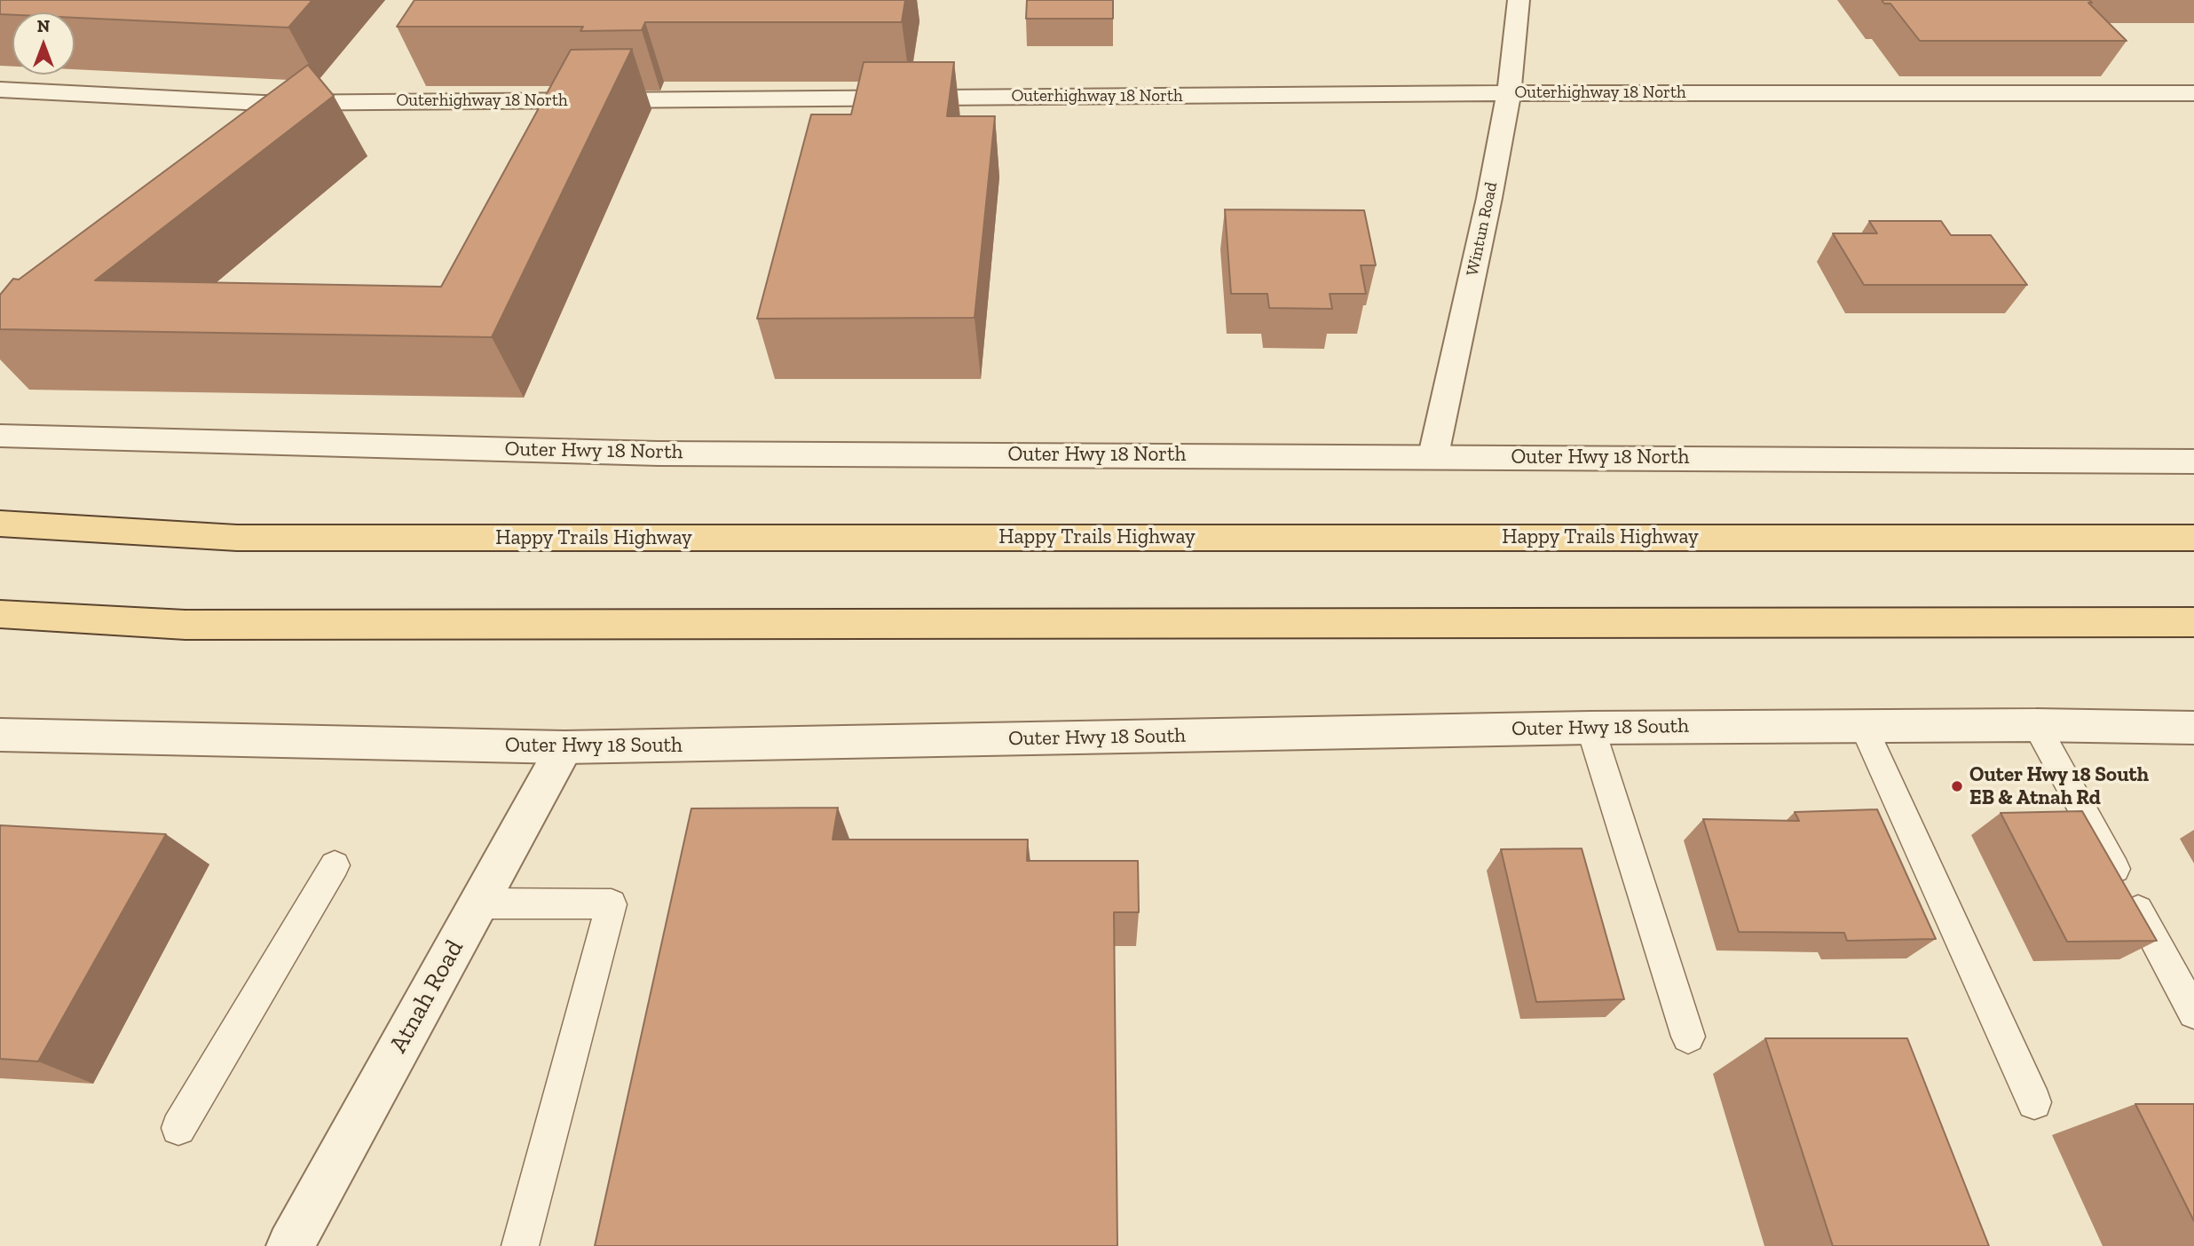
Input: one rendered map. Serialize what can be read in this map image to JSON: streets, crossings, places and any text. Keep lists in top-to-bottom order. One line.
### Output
{"streets":{"main road":["Happy Trails Highway"],"street":["Outerhighway 18 North","Wintun Road","Outer Hwy 18 North","Outer Hwy 18 South","Atnah Road"]},"crossings":[["Outerhighway 18 North","Wintun Road"],["Wintun Road","Outer Hwy 18 North"],["Outer Hwy 18 South","Atnah Road"]],"places":["Outer Hwy 18 South EB & Atnah Rd"],"north":"top"}
